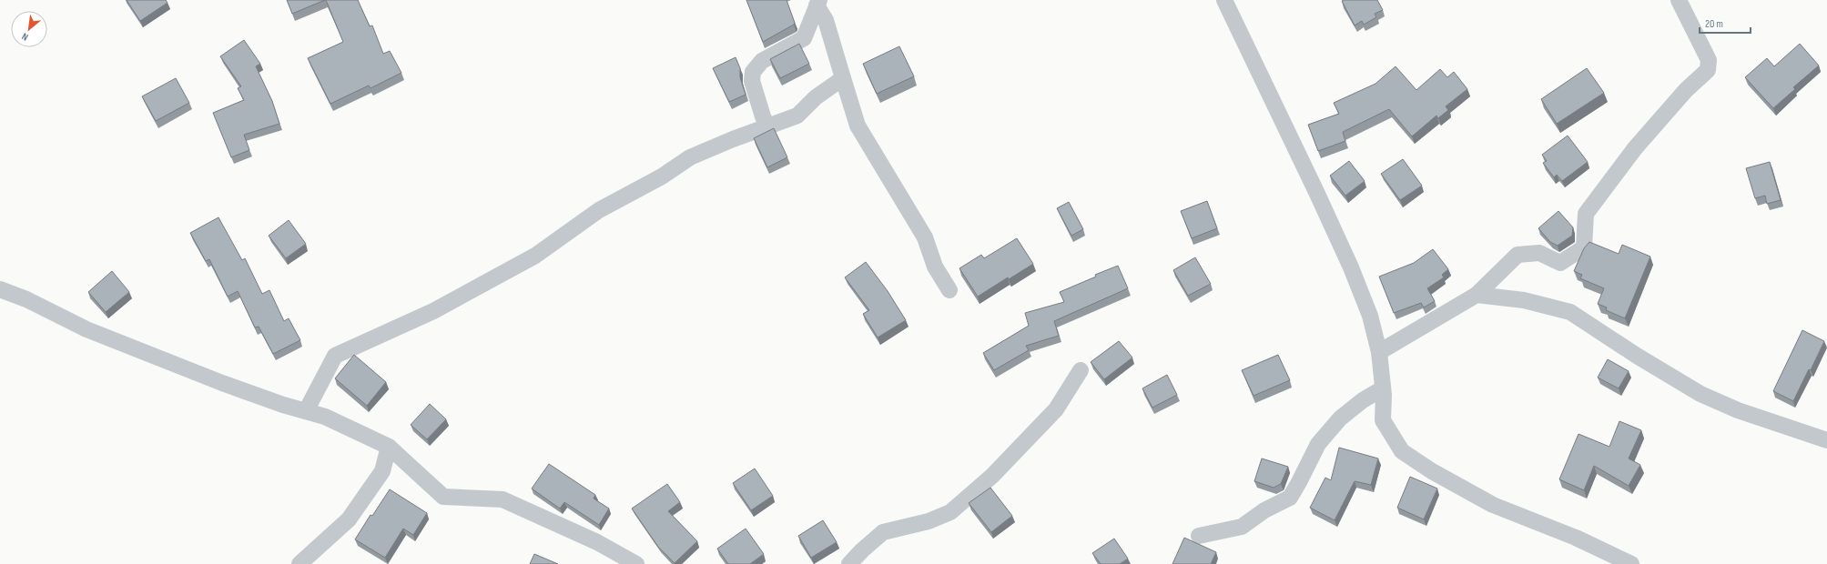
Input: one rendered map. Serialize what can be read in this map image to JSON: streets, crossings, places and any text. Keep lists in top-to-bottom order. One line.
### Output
{"scale_bar":"20 m","north":"bottom left"}
